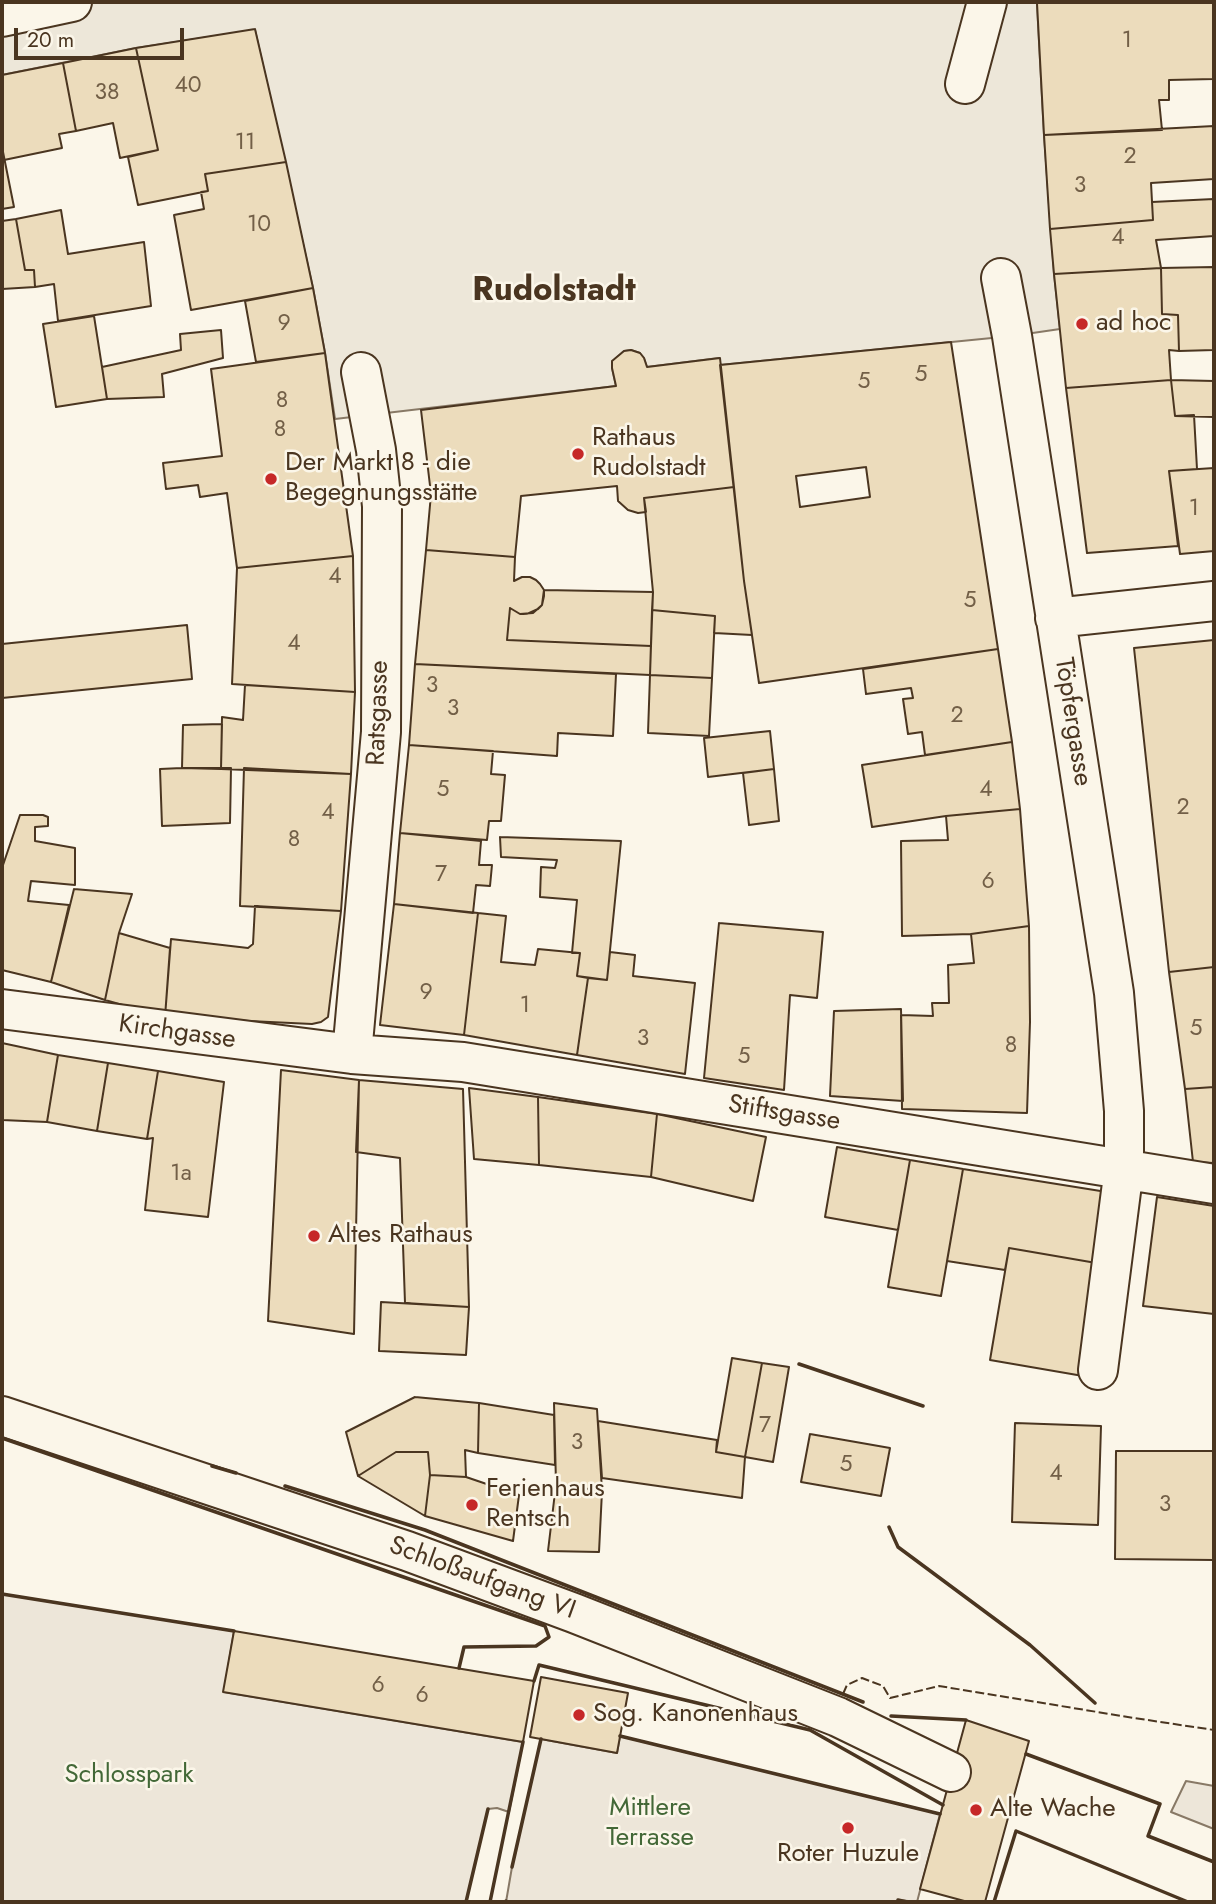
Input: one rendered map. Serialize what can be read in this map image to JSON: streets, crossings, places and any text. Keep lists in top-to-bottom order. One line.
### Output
{"streets":{"street":["Ratsgasse","Töpfergasse","Kirchgasse","Stiftsgasse","Schloßaufgang VI"]},"crossings":[["Ratsgasse","Kirchgasse"],["Ratsgasse","Stiftsgasse"],["Töpfergasse","Stiftsgasse"],["Kirchgasse","Stiftsgasse"]],"districts":["Rudolstadt"],"parks":["Schlosspark","Mittlere Terrasse"],"places":["ad hoc","Rathaus Rudolstadt","Der Markt 8 - die Begegnungsstätte","Altes Rathaus","Ferienhaus Rentsch","Sog. Kanonenhaus","Alte Wache","Roter Huzule"],"house_numbers":["1","40","38","11","2","3","10","4","9","5","5","8","8","1","4","5","4","3","3","2","5","4","2","4","8","7","6","9","1","5","3","8","5","1a","7","3","5","4","3","6","6"],"scale_bar":"20 m"}
